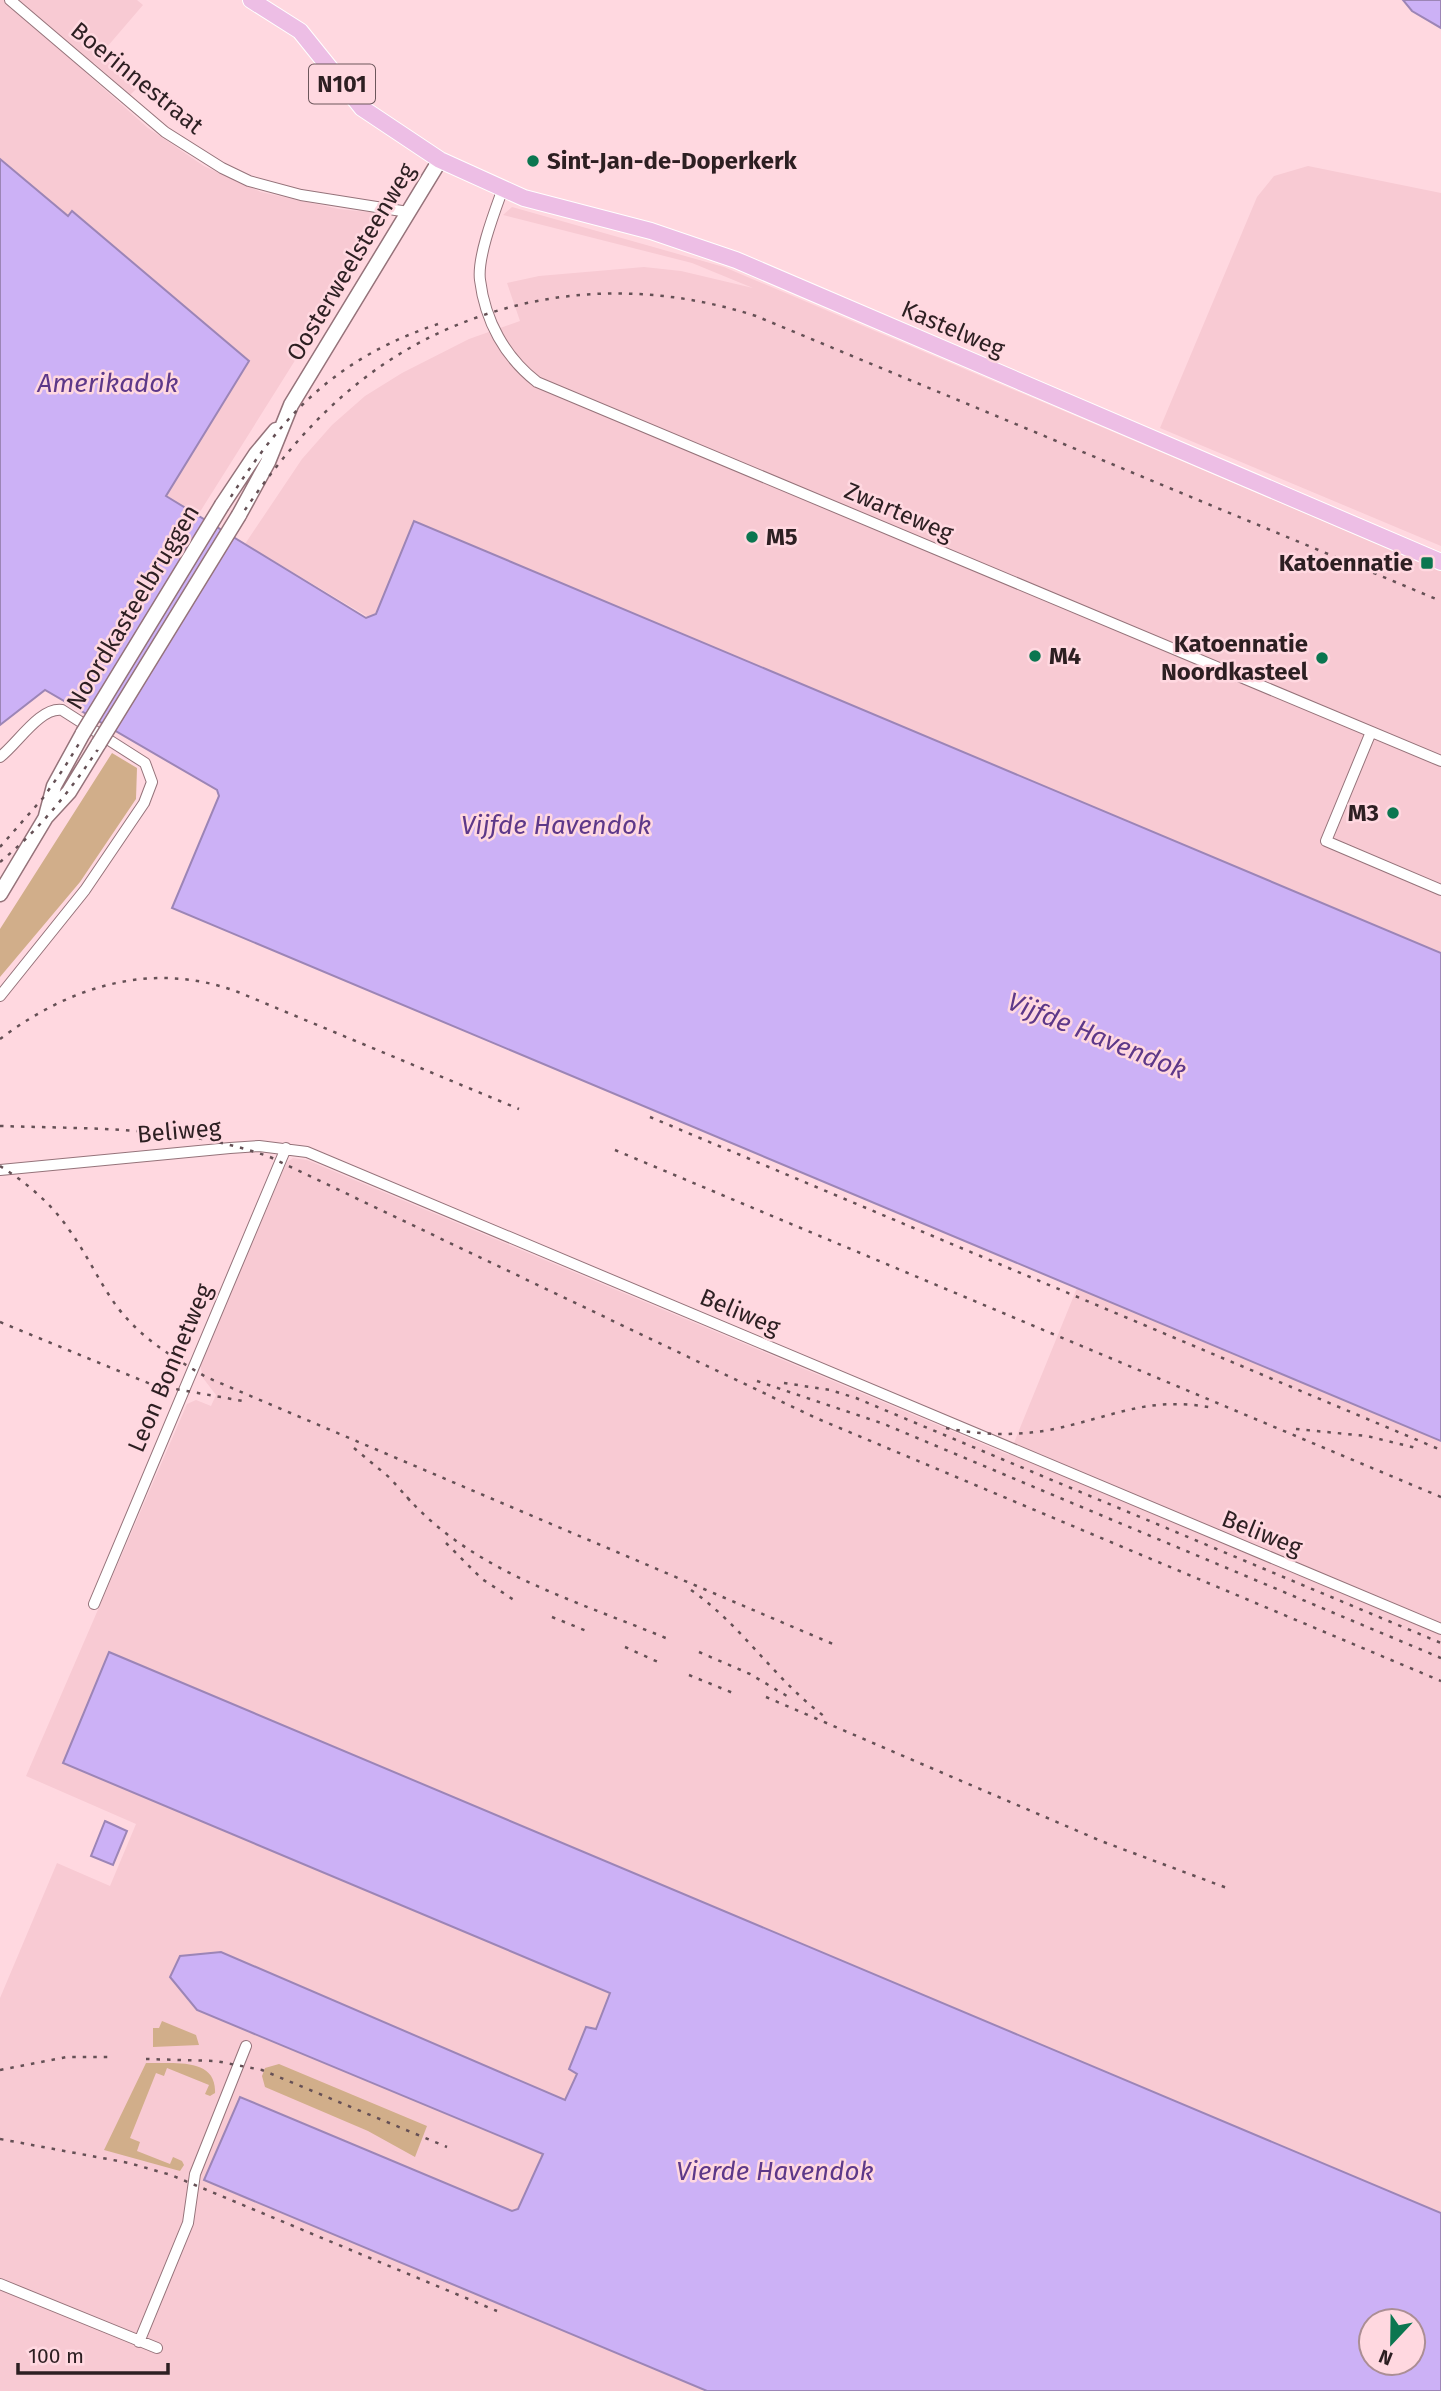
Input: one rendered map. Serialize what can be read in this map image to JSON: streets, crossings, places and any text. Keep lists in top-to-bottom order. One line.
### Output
{"streets":{"main road":["N101","Oosterweelsteenweg","Kastelweg","Noordkasteelbruggen"],"street":["Boerinnestraat","Zwarteweg","Beliweg","Leon Bonnetweg"]},"crossings":[["Boerinnestraat","Oosterweelsteenweg"],["Oosterweelsteenweg","Kastelweg"],["Oosterweelsteenweg","Noordkasteelbruggen"],["Kastelweg","Zwarteweg"],["Beliweg","Leon Bonnetweg"]],"water":["Amerikadok","Vijfde Havendok","Vierde Havendok"],"places":{"other":["Sint-Jan-de-Doperkerk","M5","M4","Katoennatie Noordkasteel","M3"],"transit":["Katoennatie"]},"scale_bar":"100 m","north":"bottom"}
